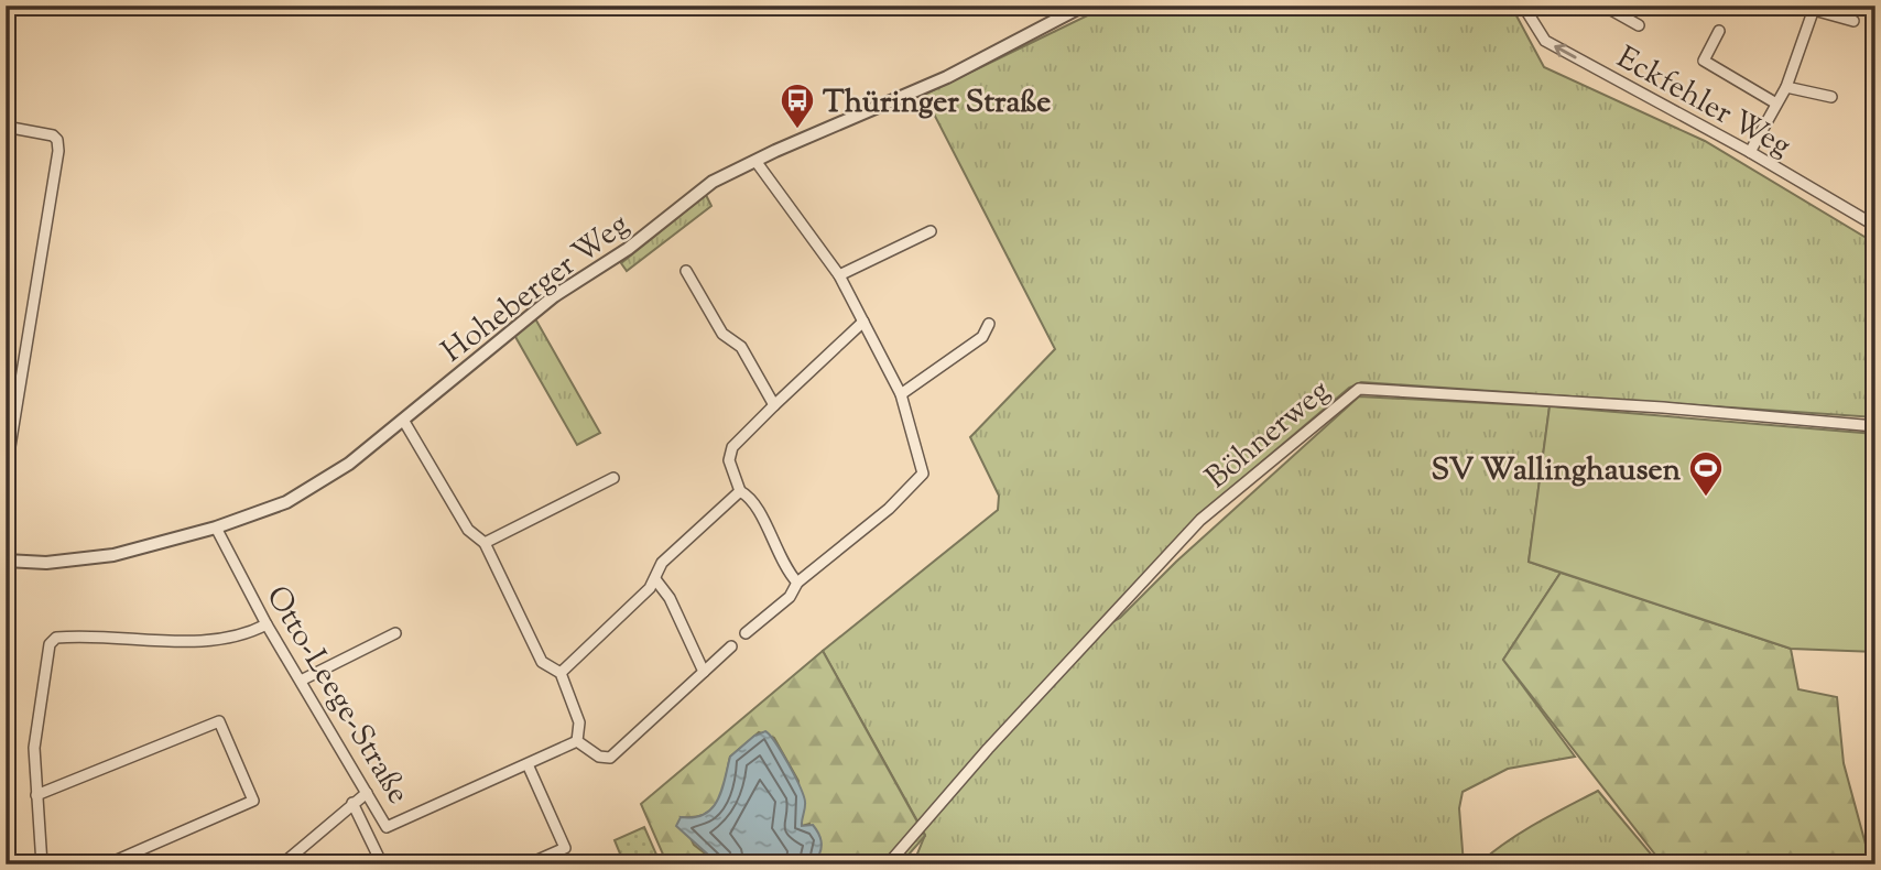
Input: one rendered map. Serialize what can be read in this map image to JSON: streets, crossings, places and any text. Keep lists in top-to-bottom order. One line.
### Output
{"streets":{"street":["Eckfehler Weg","Hoheberger Weg","Böhnerweg","Otto-Leege-Straße"]},"crossings":[["Hoheberger Weg","Otto-Leege-Straße"]],"one_way":["Eckfehler Weg"],"places":{"bus stop":["Thüringer Straße"],"sports":["SV Wallinghausen"]}}
